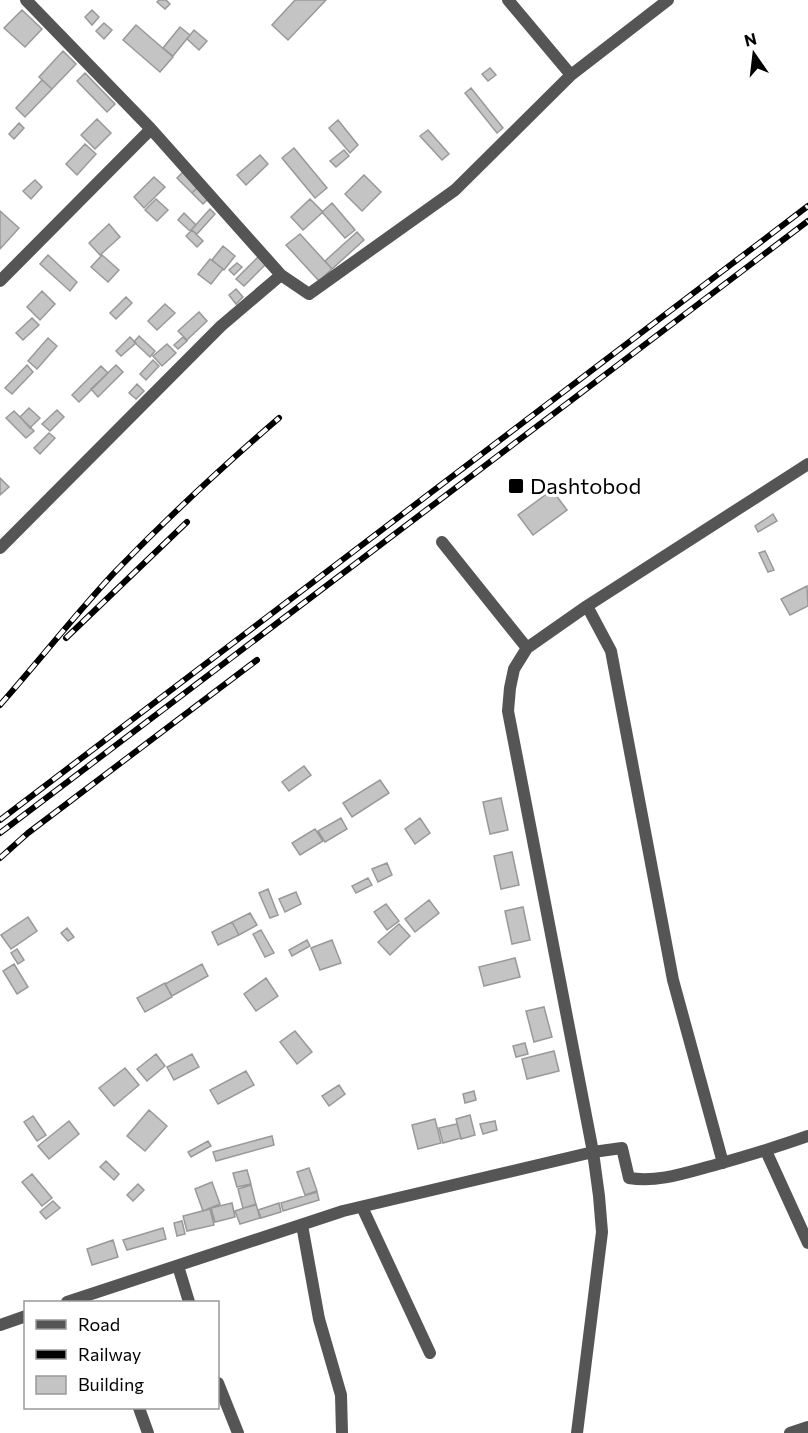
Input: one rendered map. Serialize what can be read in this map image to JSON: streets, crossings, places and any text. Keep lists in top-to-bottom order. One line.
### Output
{"places":{"transit":["Dashtobod"]},"legend":["Road","Railway","Building"],"north":"top"}
